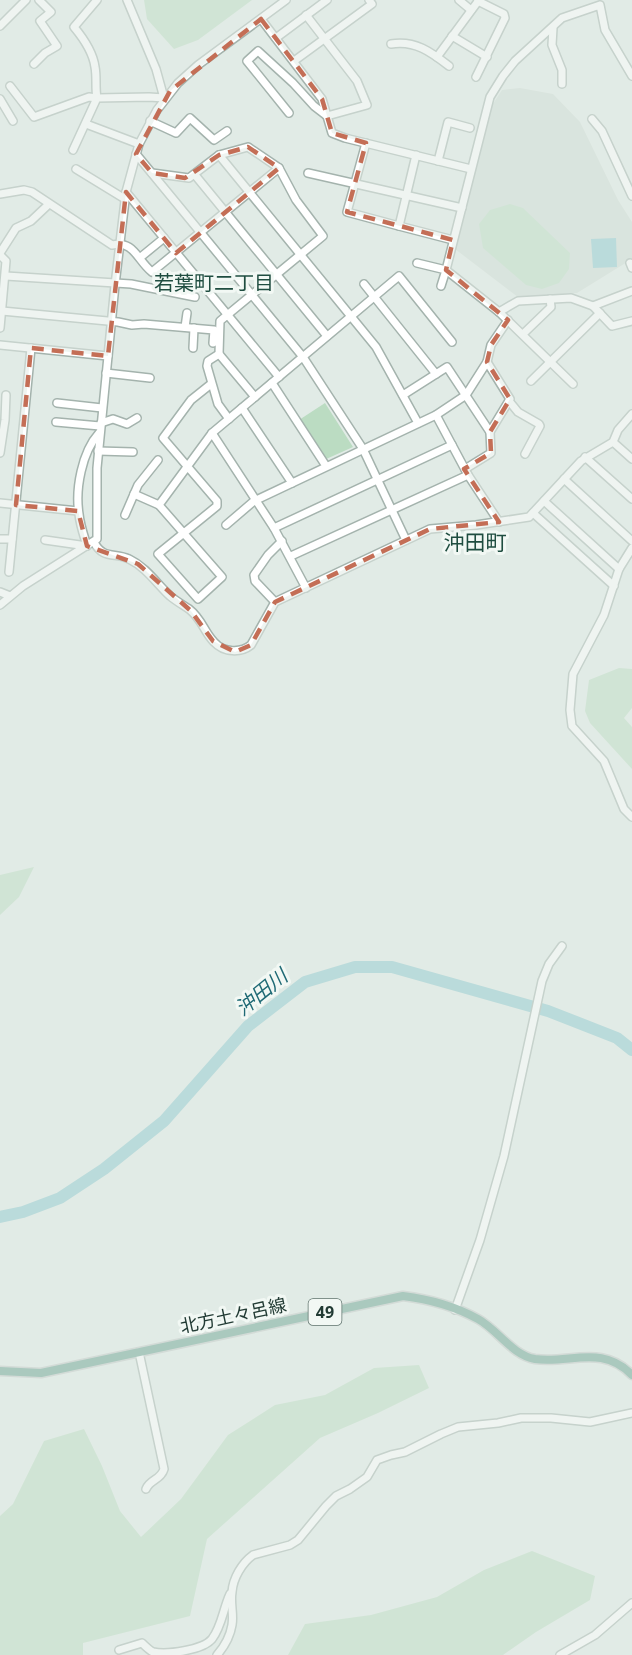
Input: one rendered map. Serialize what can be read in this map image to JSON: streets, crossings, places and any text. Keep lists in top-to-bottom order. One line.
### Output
{"streets":{"main road":["49","北方土々呂線"]},"districts":["若葉町二丁目","沖田町"],"water":["沖田川"]}
